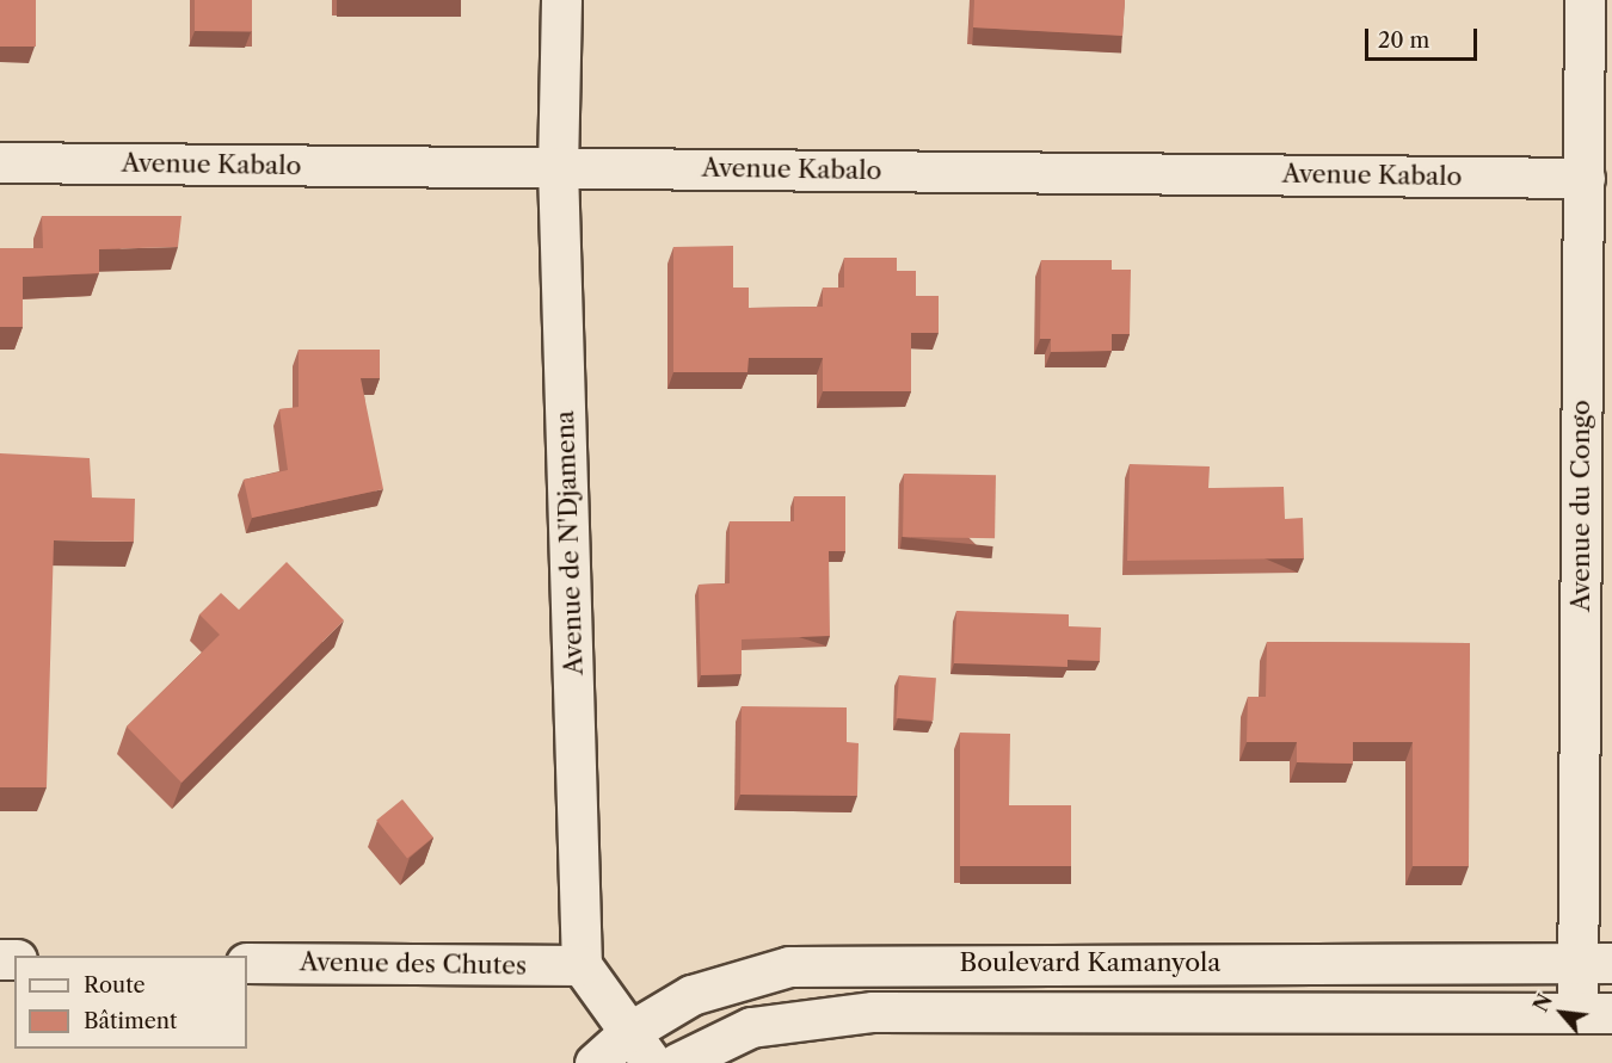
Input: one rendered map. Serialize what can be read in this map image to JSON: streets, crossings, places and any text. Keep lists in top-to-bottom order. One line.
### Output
{"streets":{"street":["Avenue Kabalo","Avenue du Congo","Avenue de N'Djamena","Boulevard Kamanyola","Avenue des Chutes"]},"crossings":[["Avenue Kabalo","Avenue du Congo"],["Avenue Kabalo","Avenue de N'Djamena"],["Avenue du Congo","Boulevard Kamanyola"],["Avenue de N'Djamena","Avenue des Chutes"]],"legend":["Route","Bâtiment"],"scale_bar":"20 m","north":"top left"}
